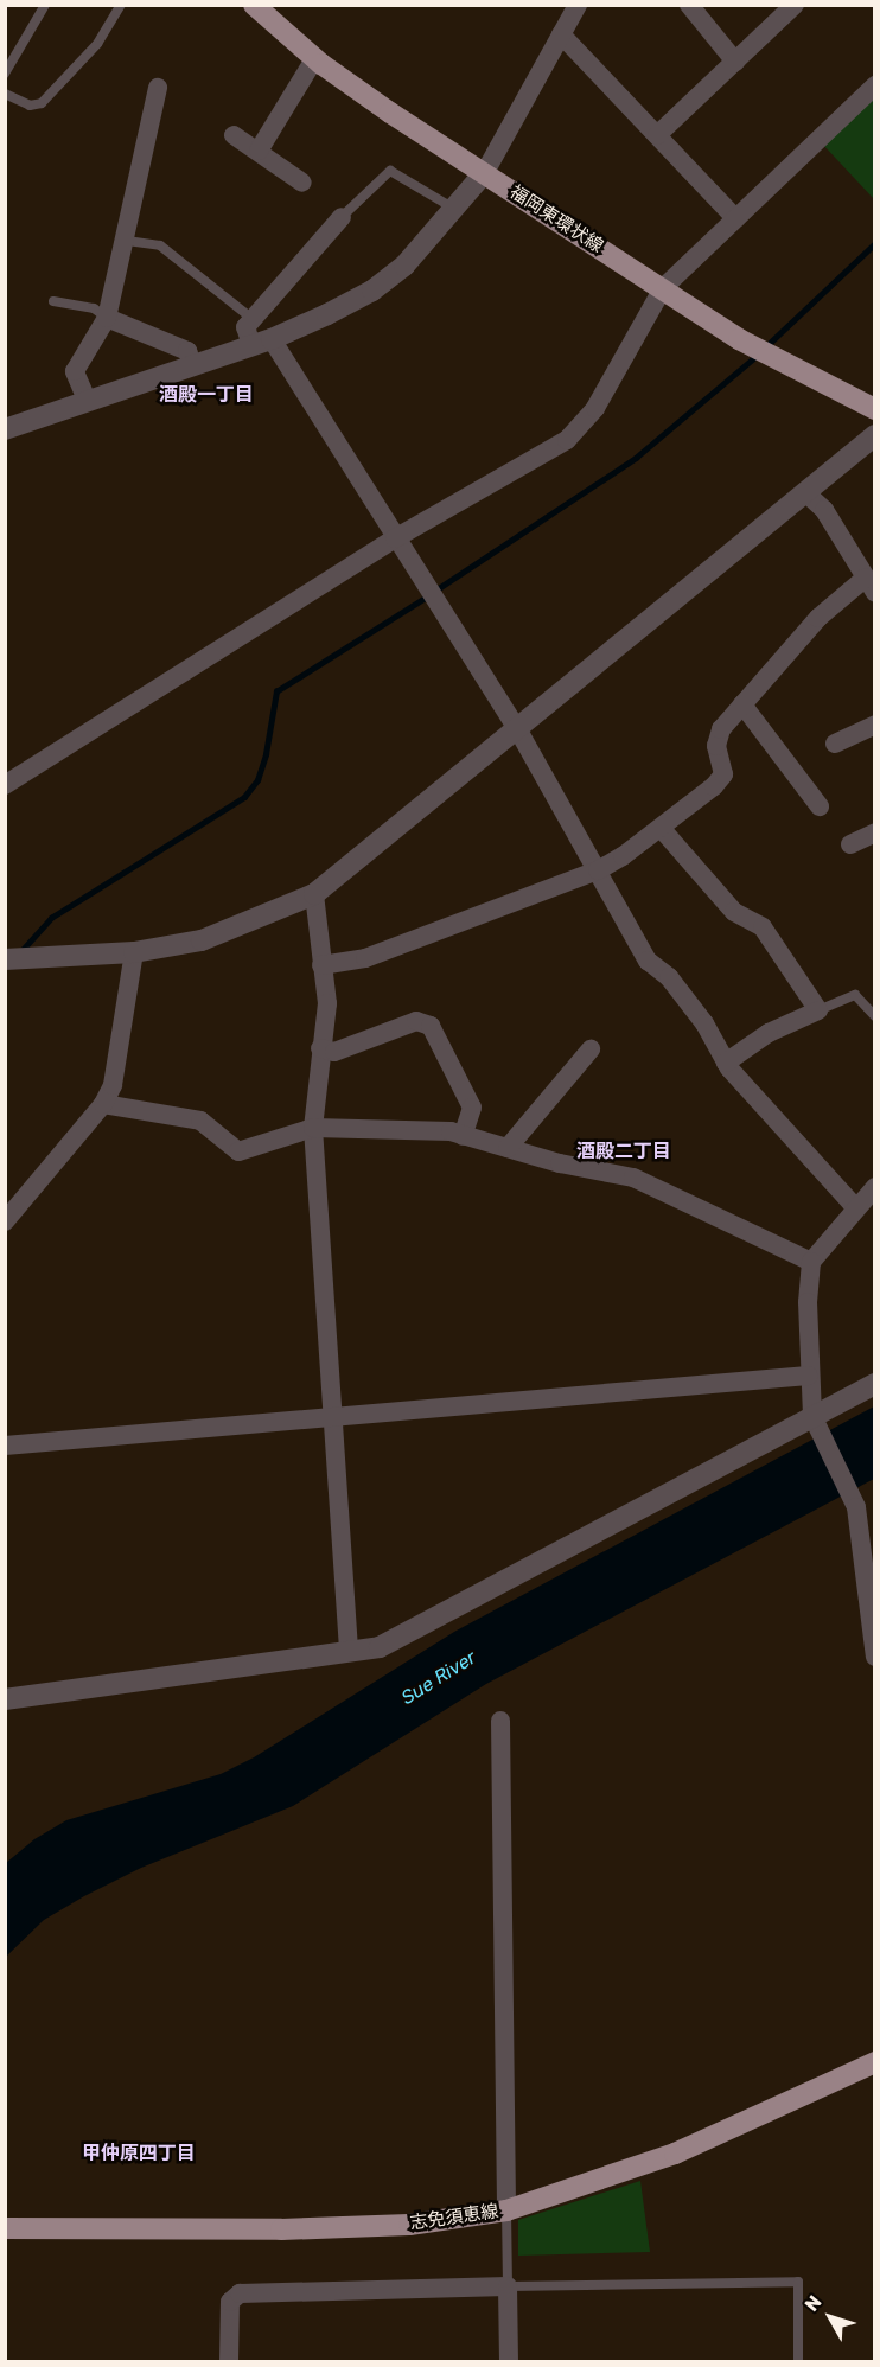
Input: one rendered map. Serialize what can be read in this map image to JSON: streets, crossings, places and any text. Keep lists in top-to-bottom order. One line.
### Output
{"streets":{"main road":["福岡東環状線","志免須恵線"]},"districts":["酒殿一丁目","酒殿二丁目","甲仲原四丁目"],"water":["Sue River"],"north":"top left"}
